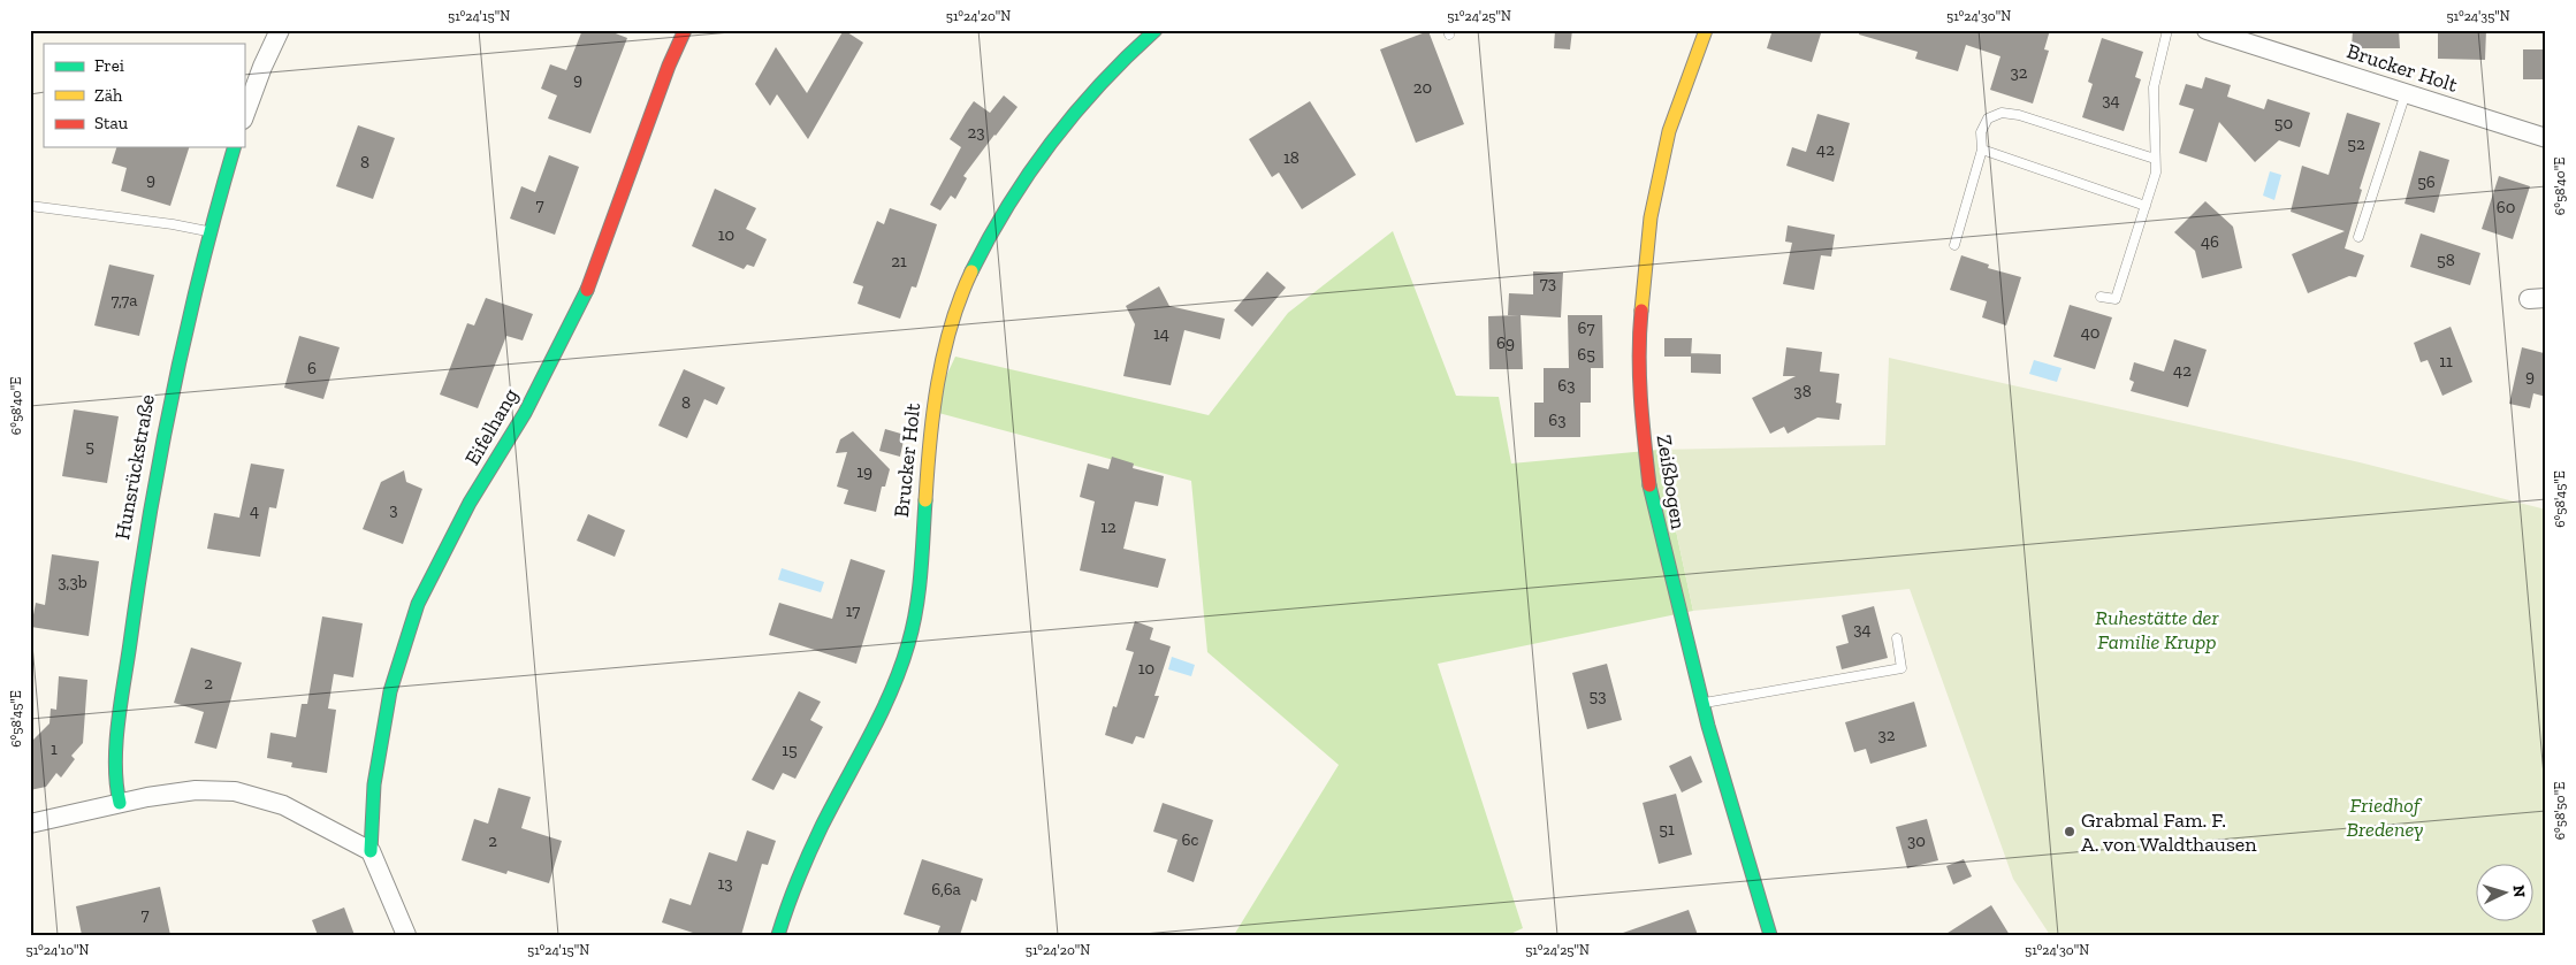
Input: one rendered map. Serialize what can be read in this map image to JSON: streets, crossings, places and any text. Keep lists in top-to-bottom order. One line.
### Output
{"streets":{"street":["Brucker Holt","Eifelhang","Hunsrückstraße","Zeißbogen"]},"parks":["Ruhestätte der Familie Krupp","Friedhof Bredeney"],"places":["Grabmal Fam. F. A. von Waldthausen"],"house_numbers":["32","9","20","34","50","23","52","42","18","8","9","56","7","60","10","46","58","21","73","7,7a","67","40","14","69","65","11","6","42","9","63","38","8","63","5","19","3","4","12","3,3b","17","34","10","2","53","32","1","15","51","6c","2","30","13","6,6a","7"],"legend":["Frei","Zäh","Stau"],"north":"right","coordinates":["51°24'15\"N","51°24'20\"N","51°24'25\"N","51°24'30\"N","51°24'35\"N","6°58'40\"E","6°58'45\"E","6°58'50\"E","51°24'10\"N"]}
